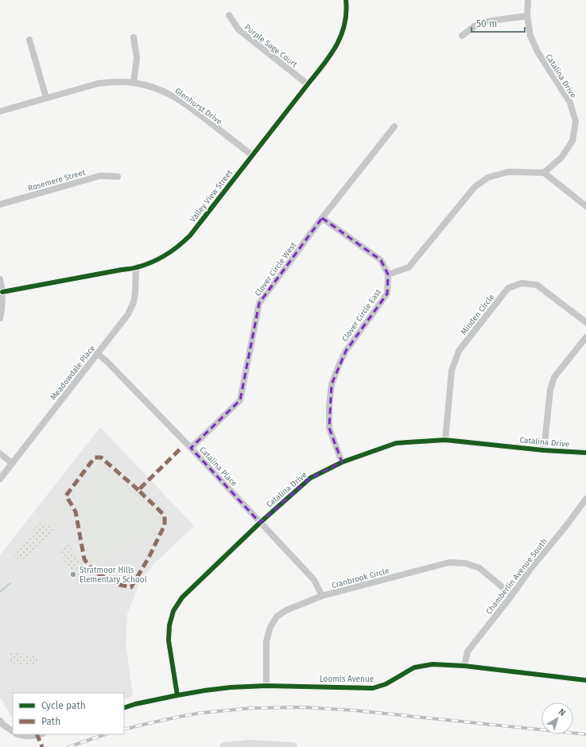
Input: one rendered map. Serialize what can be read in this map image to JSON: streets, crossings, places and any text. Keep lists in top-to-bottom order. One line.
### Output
{"streets":{"street":["Purple Sage Court","Catalina Drive","Glenhurst Drive","Rosemere Street","Valley View Street","Clover Circle West","Minden Circle","Clover Circle East","Meadowdale Place","Catalina Place","Chamberlin Avenue South","Cranbrook Circle","Loomis Avenue"]},"crossings":[["Purple Sage Court","Valley View Street"],["Catalina Drive","Minden Circle"],["Catalina Drive","Clover Circle East"],["Catalina Drive","Catalina Place"],["Catalina Drive","Loomis Avenue"],["Glenhurst Drive","Valley View Street"],["Valley View Street","Meadowdale Place"],["Clover Circle West","Catalina Place"],["Meadowdale Place","Catalina Place"],["Catalina Place","Cranbrook Circle"],["Chamberlin Avenue South","Cranbrook Circle"],["Chamberlin Avenue South","Loomis Avenue"],["Cranbrook Circle","Loomis Avenue"]],"places":["Stratmoor Hills Elementary School"],"legend":["Cycle path","Path"],"scale_bar":"50 m","north":"top right"}
